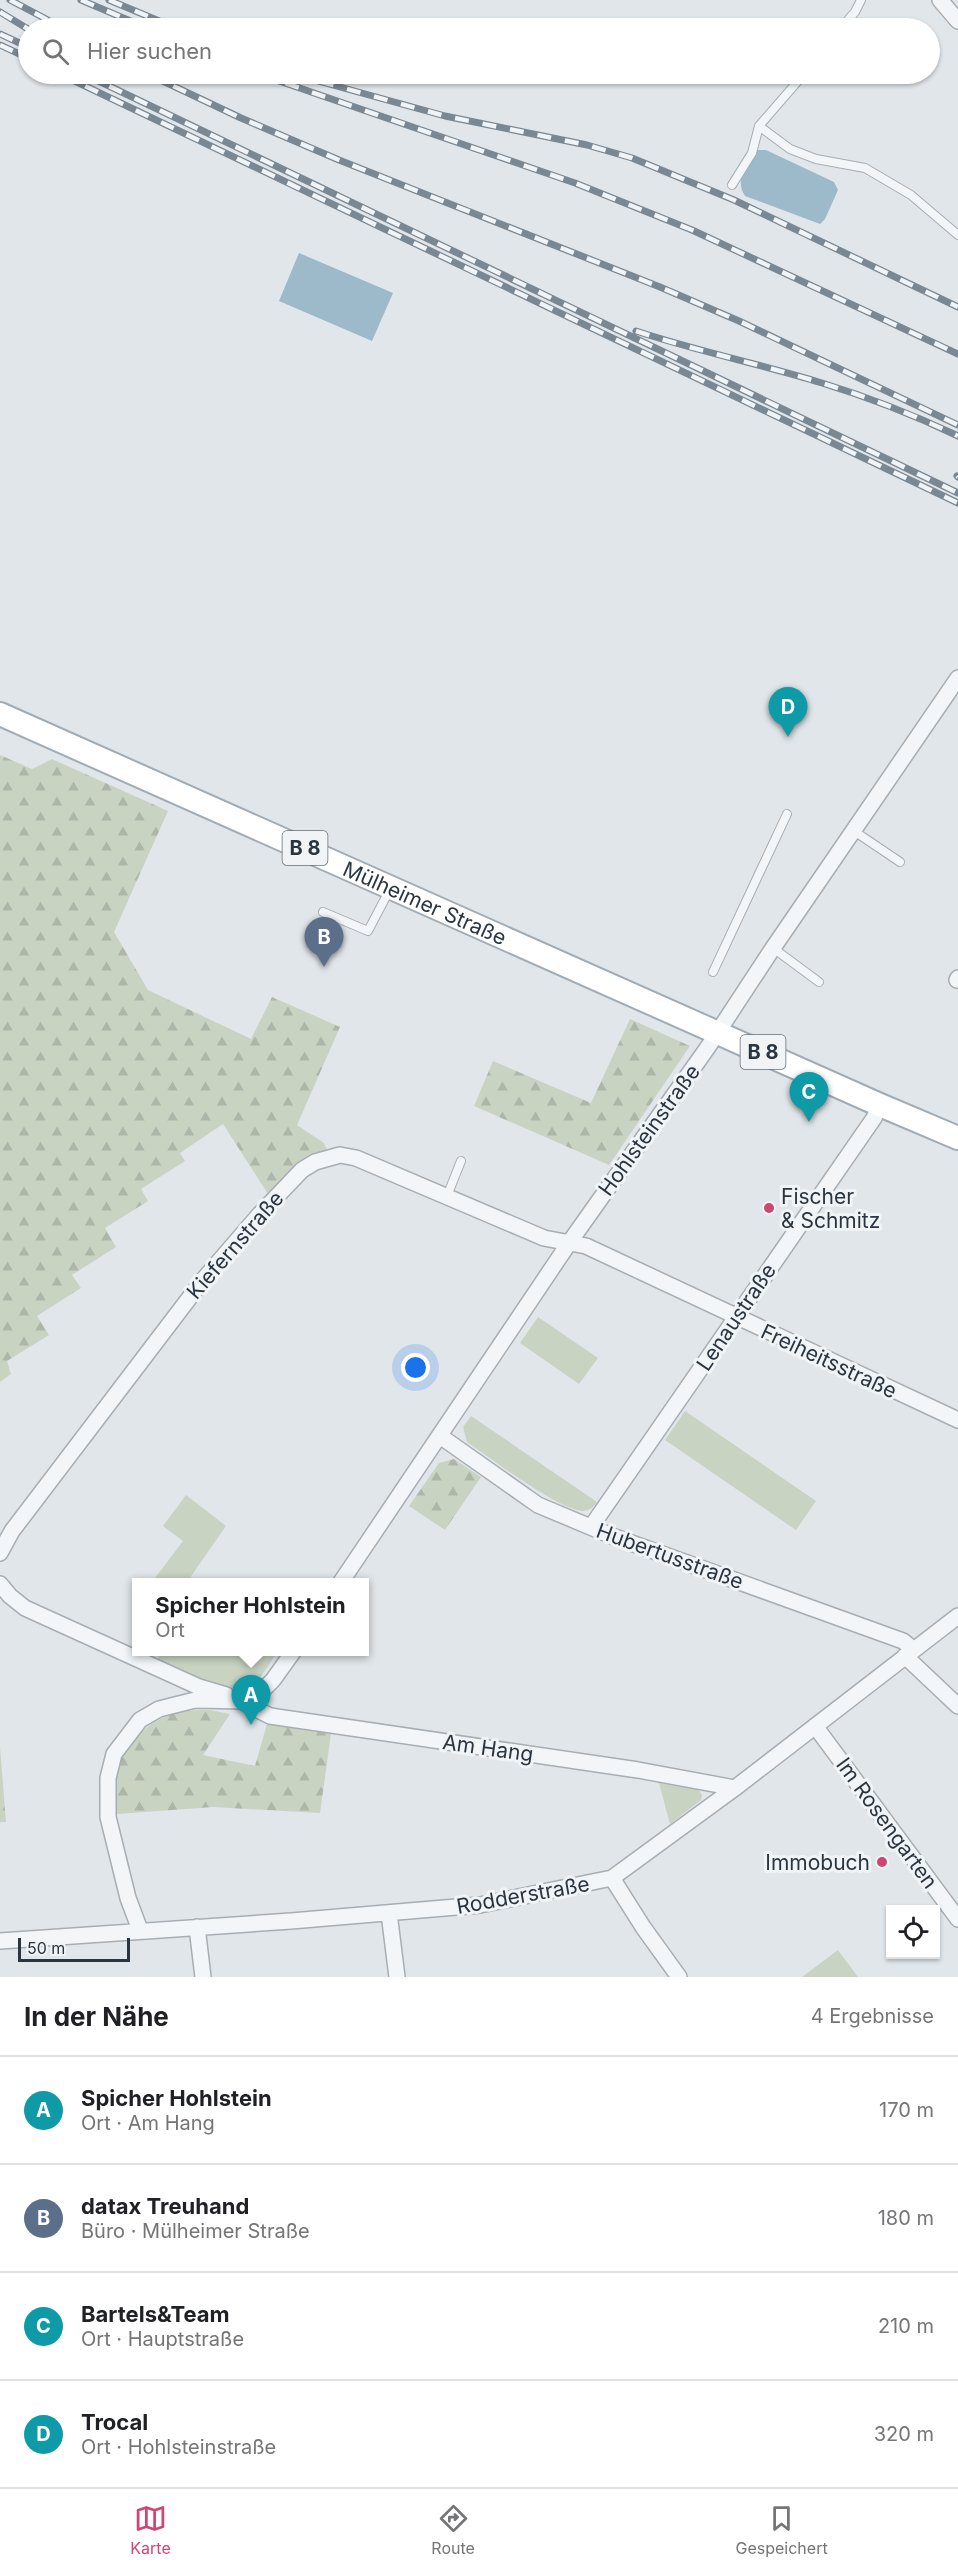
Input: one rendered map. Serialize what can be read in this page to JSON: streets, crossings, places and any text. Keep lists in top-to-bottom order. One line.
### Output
{"streets":{"main road":["B 8","Mülheimer Straße"],"street":["Hohlsteinstraße","Kiefernstraße","Lenaustraße","Freiheitsstraße","Hubertusstraße","Am Hang","Im Rosengarten","Rodderstraße"]},"crossings":[["B 8","Mülheimer Straße"],["B 8","Hohlsteinstraße"],["B 8","Lenaustraße"],["Mülheimer Straße","Hohlsteinstraße"],["Hohlsteinstraße","Kiefernstraße"],["Hohlsteinstraße","Freiheitsstraße"],["Hohlsteinstraße","Hubertusstraße"],["Kiefernstraße","Freiheitsstraße"],["Lenaustraße","Freiheitsstraße"],["Lenaustraße","Hubertusstraße"],["Hubertusstraße","Rodderstraße"],["Am Hang","Rodderstraße"],["Im Rosengarten","Rodderstraße"]],"places":["Fischer & Schmitz","Immobuch"],"scale_bar":"50 m","page":{"search":"Hier suchen","pins":["D","B","C","A"],"popup":["Spicher Hohlstein","Ort"],"scale":"50 m","heading":["In der Nähe","4 Ergebnisse"],"list":[{"mark":"A","name":"Spicher Hohlstein","note":"Ort · Am Hang","value":"170 m"},{"mark":"B","name":"datax Treuhand","note":"Büro · Mülheimer Straße","value":"180 m"},{"mark":"C","name":"Bartels&Team","note":"Ort · Hauptstraße","value":"210 m"},{"mark":"D","name":"Trocal","note":"Ort · Hohlsteinstraße","value":"320 m"}],"nav":["Karte","Route","Gespeichert"]}}
